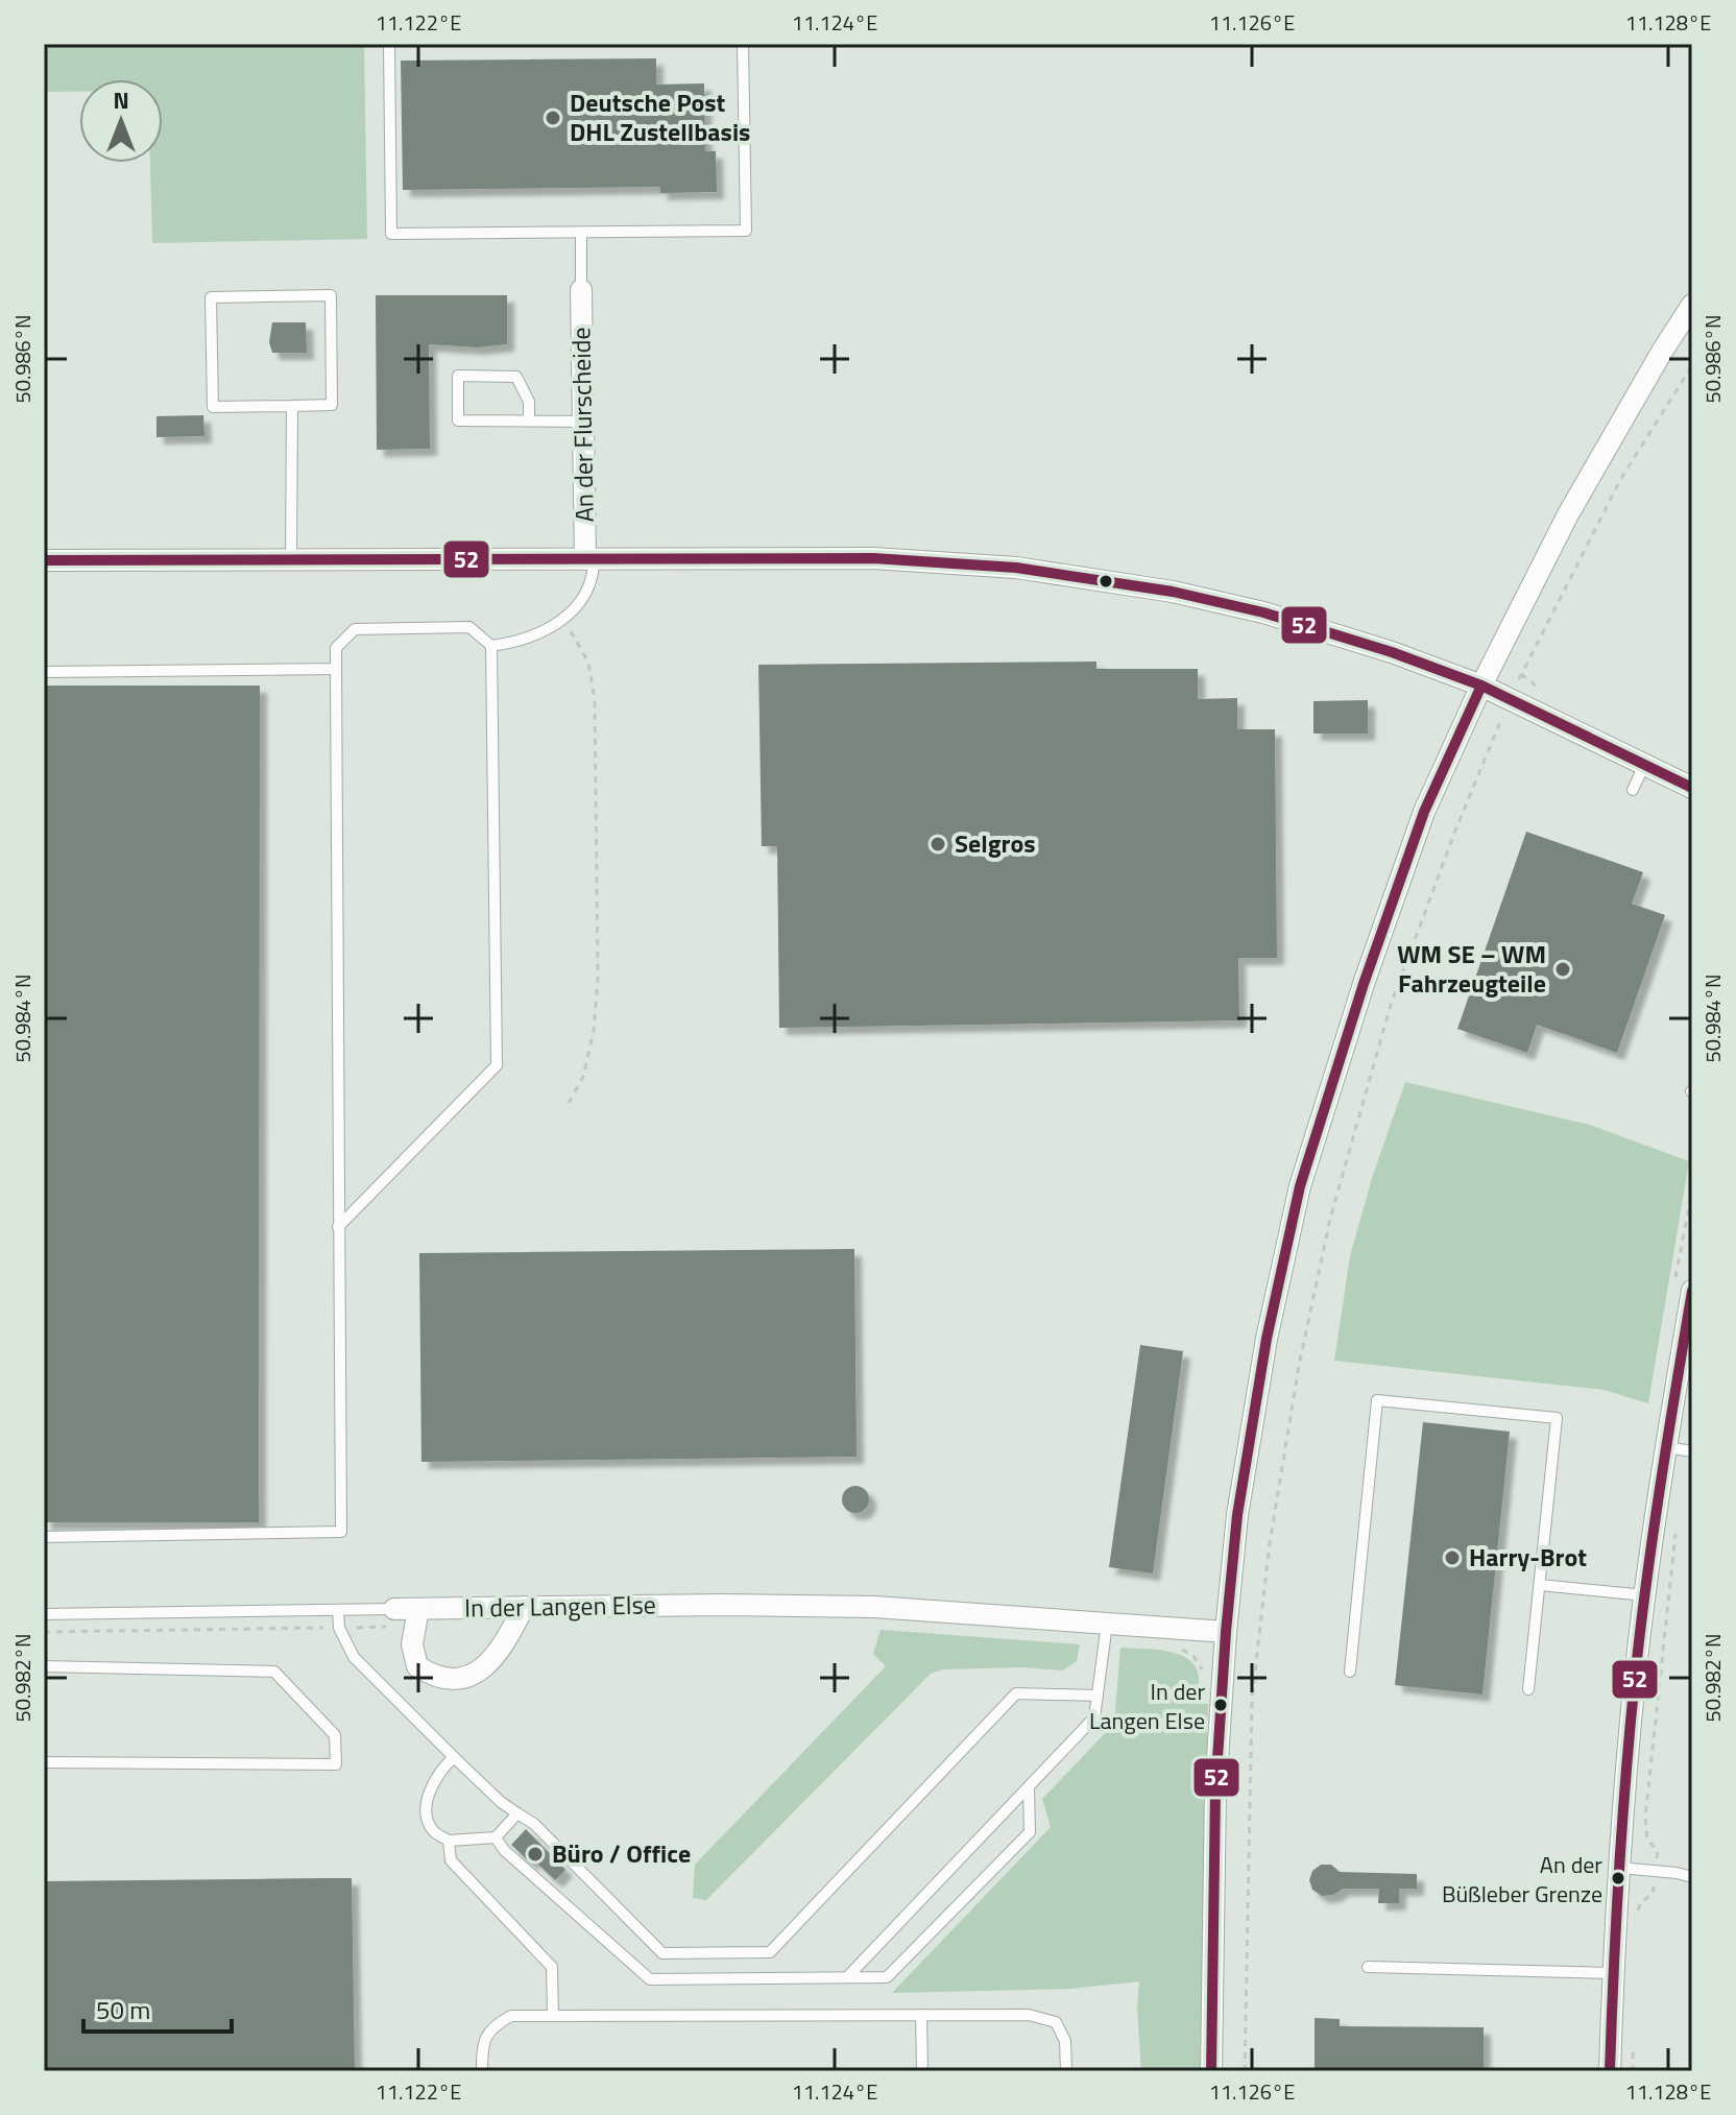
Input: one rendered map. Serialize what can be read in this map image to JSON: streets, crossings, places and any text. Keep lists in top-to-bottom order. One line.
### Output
{"streets":{"street":["An der Flurscheide","In der Langen Else"]},"places":["Deutsche Post DHL Zustellbasis","Selgros","WM SE – WM Fahrzeugteile","Harry-Brot","In der Langen Else","Büro / Office","An der Büßleber Grenze"],"lines":["transit line 52"],"scale_bar":"50 m","north":"top","coordinates":["11.122°E","11.124°E","11.126°E","11.128°E","50.986°N","50.984°N","50.982°N"]}
